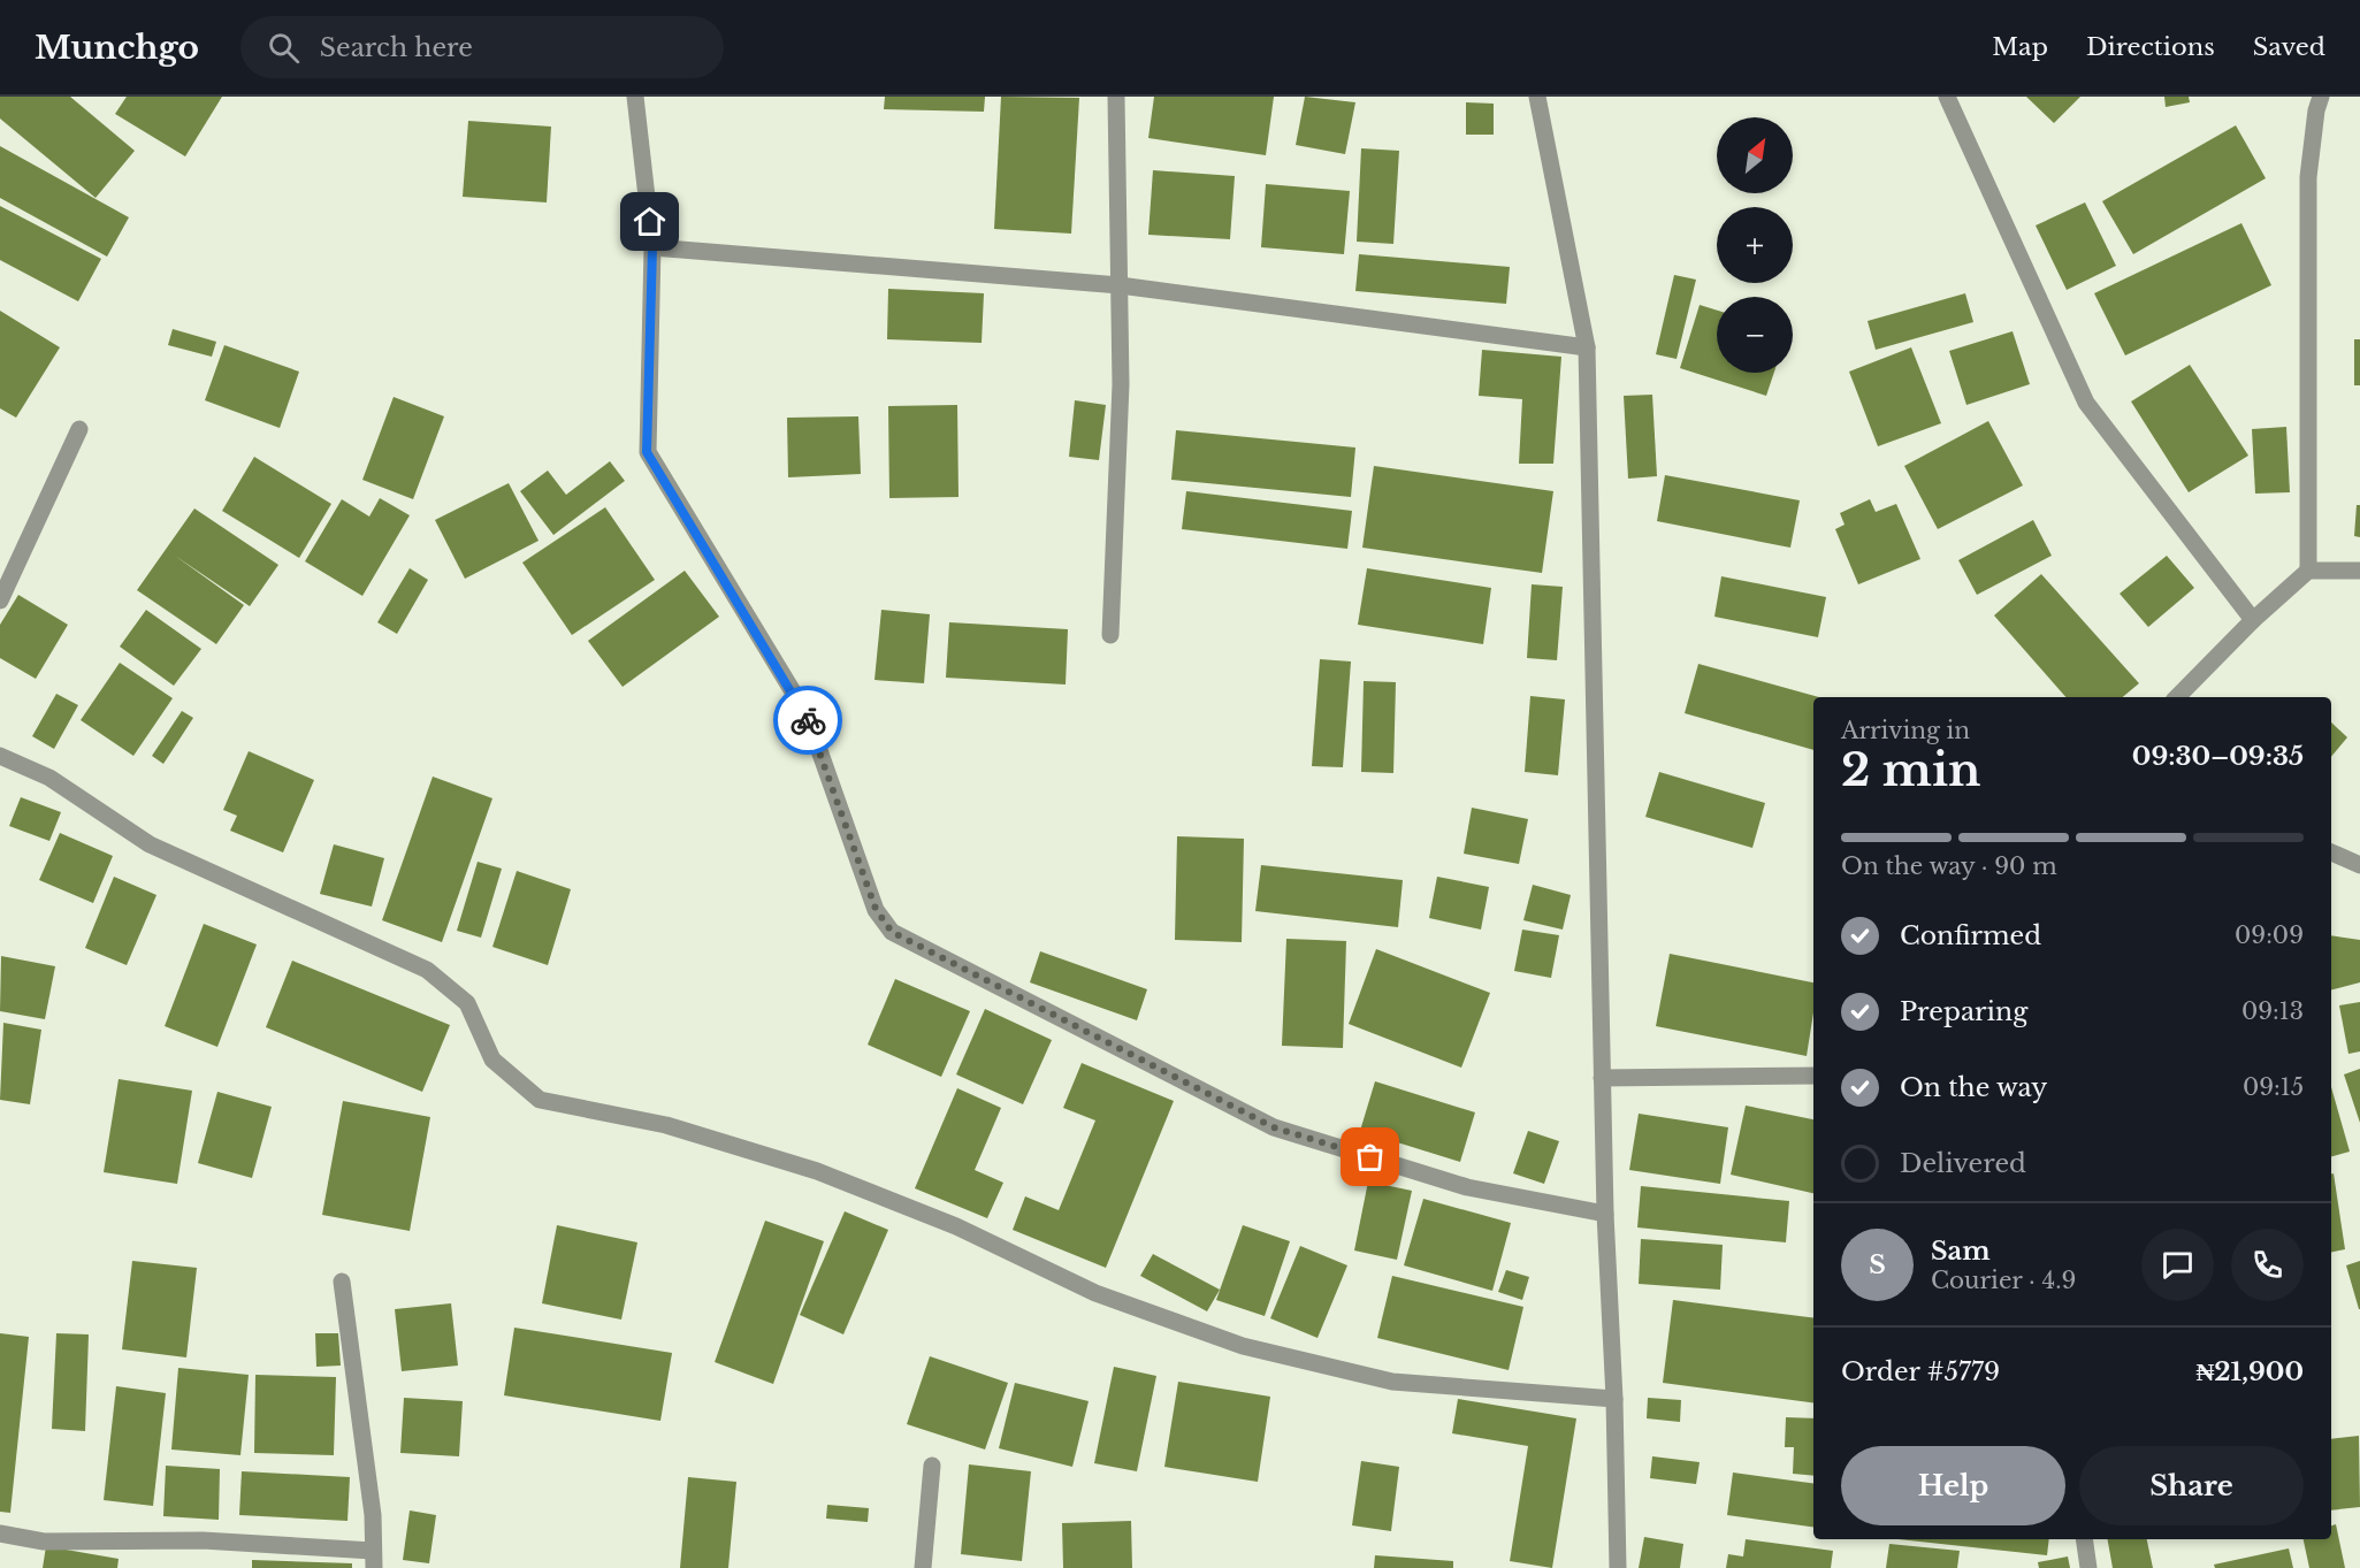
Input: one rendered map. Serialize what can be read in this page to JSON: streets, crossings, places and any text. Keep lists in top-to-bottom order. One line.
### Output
{"north":"top right","page":{"header":"Munchgo","search":"Search here","nav":["Map","Directions","Saved"],"map_buttons":["+","−"],"heading":["2 min","Arriving in","09:30–09:35"],"panel":["Sam","Courier · 4.9","Order #5779","₦21,900"],"bar":"On the way · 90 m","list":[["Confirmed","09:09"],["Preparing","09:13"],["On the way","09:15"],"Delivered"],"round":"S","buttons":["Help","Share"]}}
